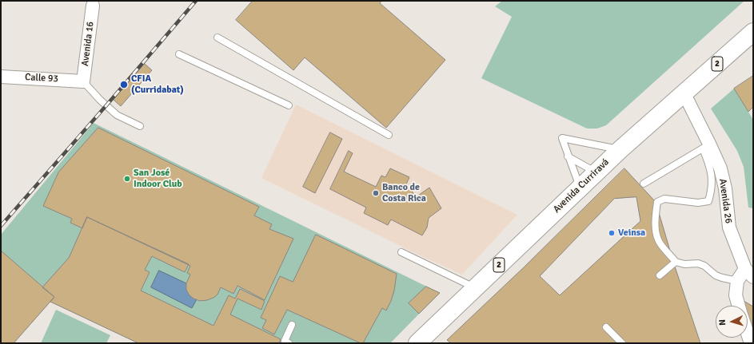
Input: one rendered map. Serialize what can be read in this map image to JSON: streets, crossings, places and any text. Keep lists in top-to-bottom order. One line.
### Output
{"streets":{"highway":["2","Avenida Curriravá"],"street":["Avenida 16","Calle 93","Avenida 26"]},"crossings":[["Avenida 16","Calle 93"],["Avenida Curriravá","Avenida 26"]],"places":["CFIA (Curridabat)","San José Indoor Club","Banco de Costa Rica","Veinsa"],"north":"left"}
